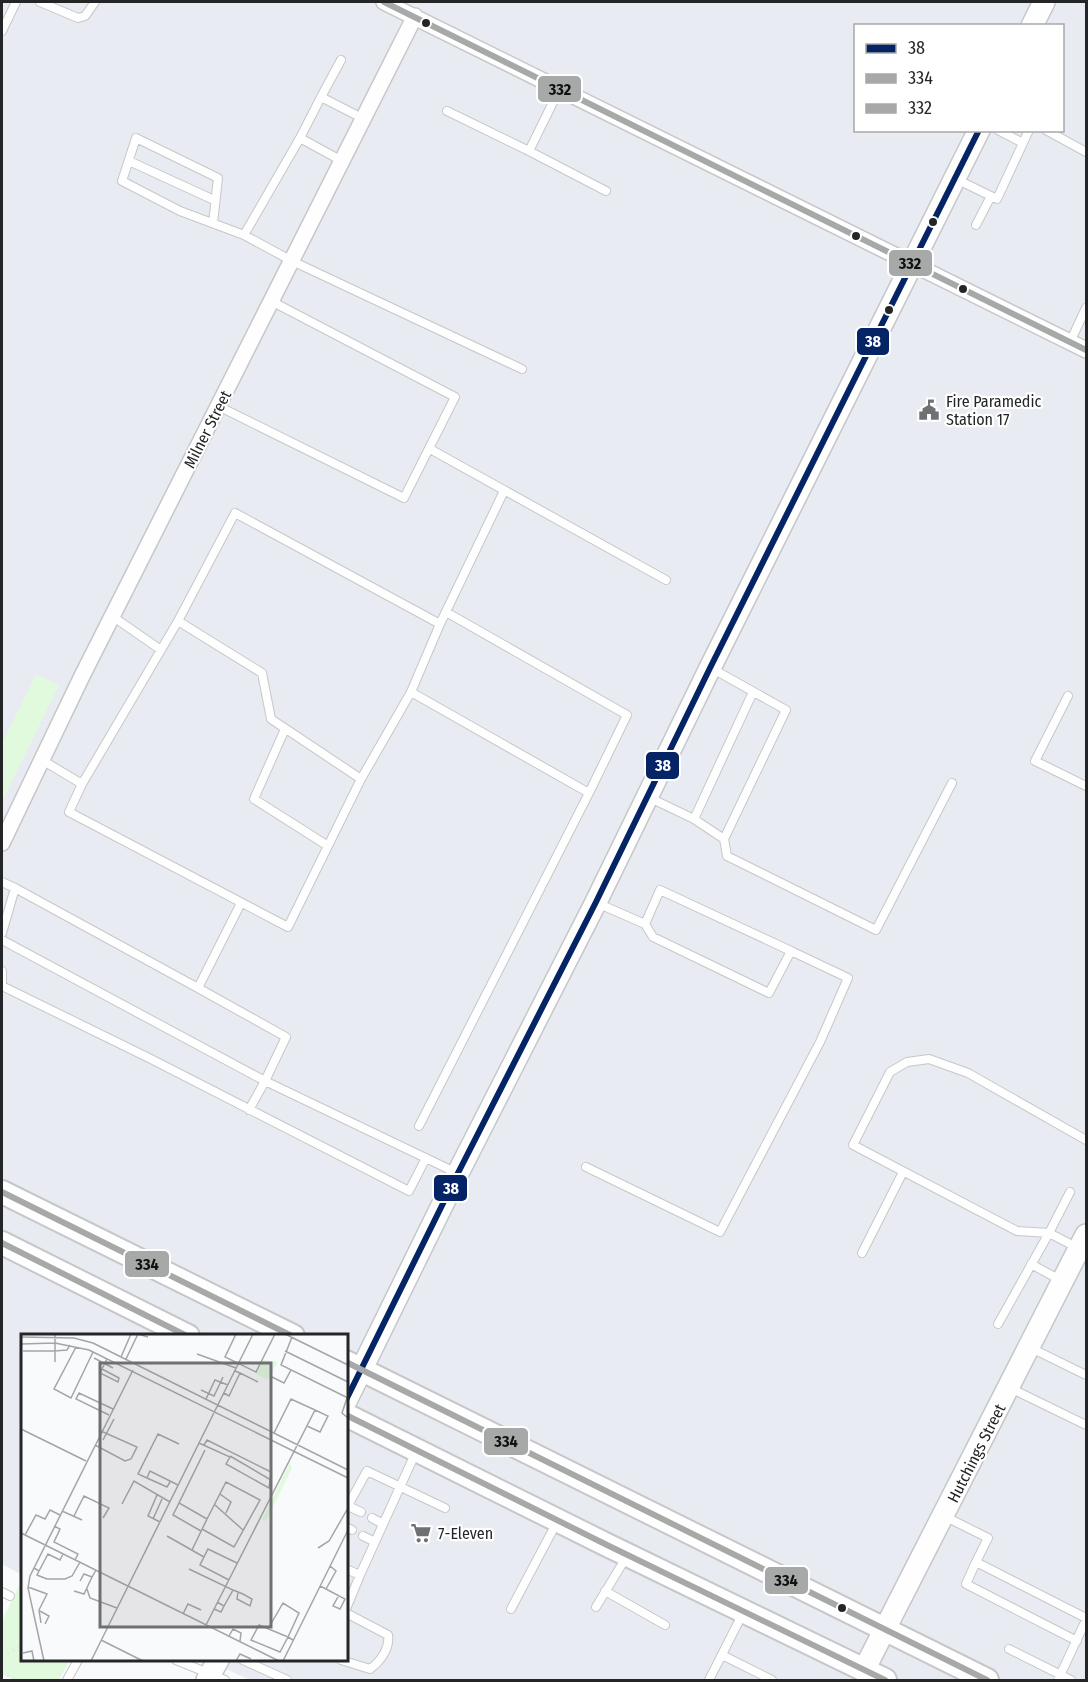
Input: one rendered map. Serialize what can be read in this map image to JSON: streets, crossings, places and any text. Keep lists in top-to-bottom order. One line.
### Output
{"streets":{"street":["Milner Street","Hutchings Street"]},"places":{"public building":["Fire Paramedic Station 17"],"supermarket":["7-Eleven"]},"lines":["transit line 332","transit line 38","transit line 334"],"legend":["38","334","332"]}
